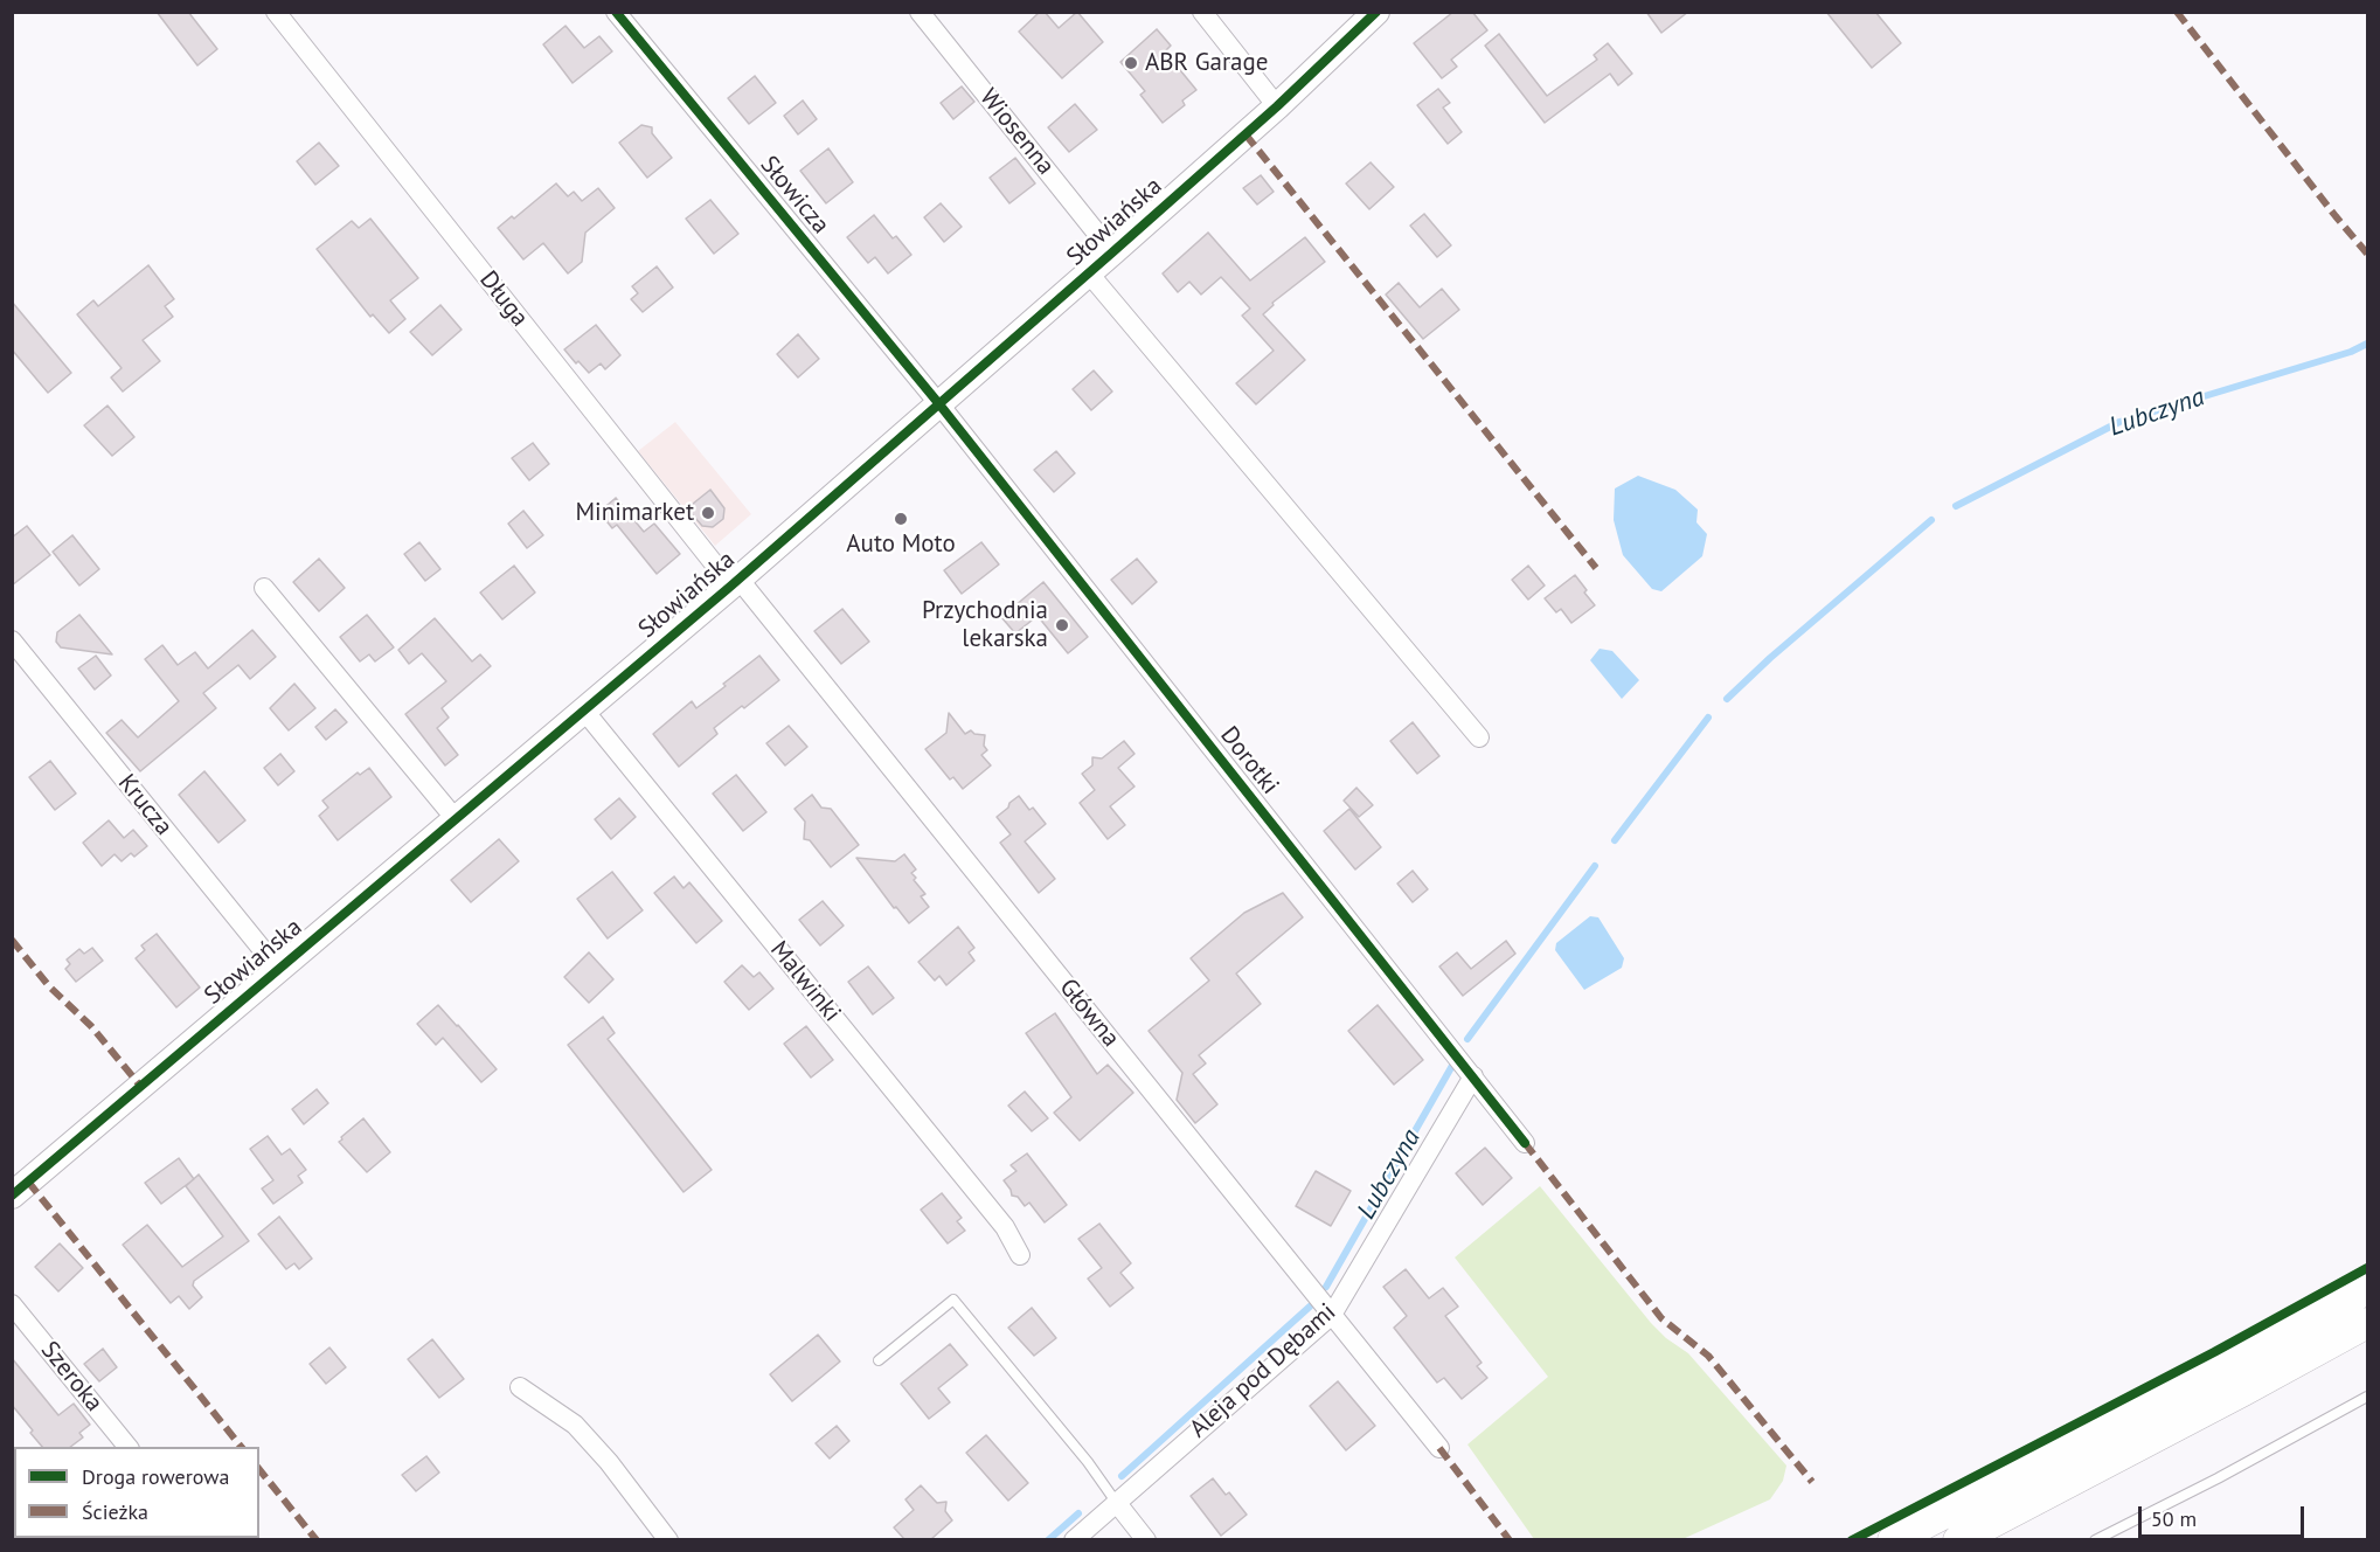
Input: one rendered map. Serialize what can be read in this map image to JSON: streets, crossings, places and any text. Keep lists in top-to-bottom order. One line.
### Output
{"streets":{"street":["Wiosenna","Słowicza","Słowiańska","Długa","Dorotki","Krucza","Malwinki","Główna","Aleja pod Dębami","Szeroka"]},"crossings":[["Wiosenna","Słowiańska"],["Słowicza","Słowiańska"],["Słowicza","Dorotki"],["Słowiańska","Długa"],["Słowiańska","Dorotki"],["Słowiańska","Krucza"],["Słowiańska","Malwinki"],["Słowiańska","Główna"],["Długa","Główna"],["Dorotki","Aleja pod Dębami"],["Główna","Aleja pod Dębami"]],"water":["Lubczyna"],"places":["ABR Garage","Minimarket","Auto Moto","Przychodnia lekarska"],"legend":["Droga rowerowa","Ścieżka"],"scale_bar":"50 m"}
